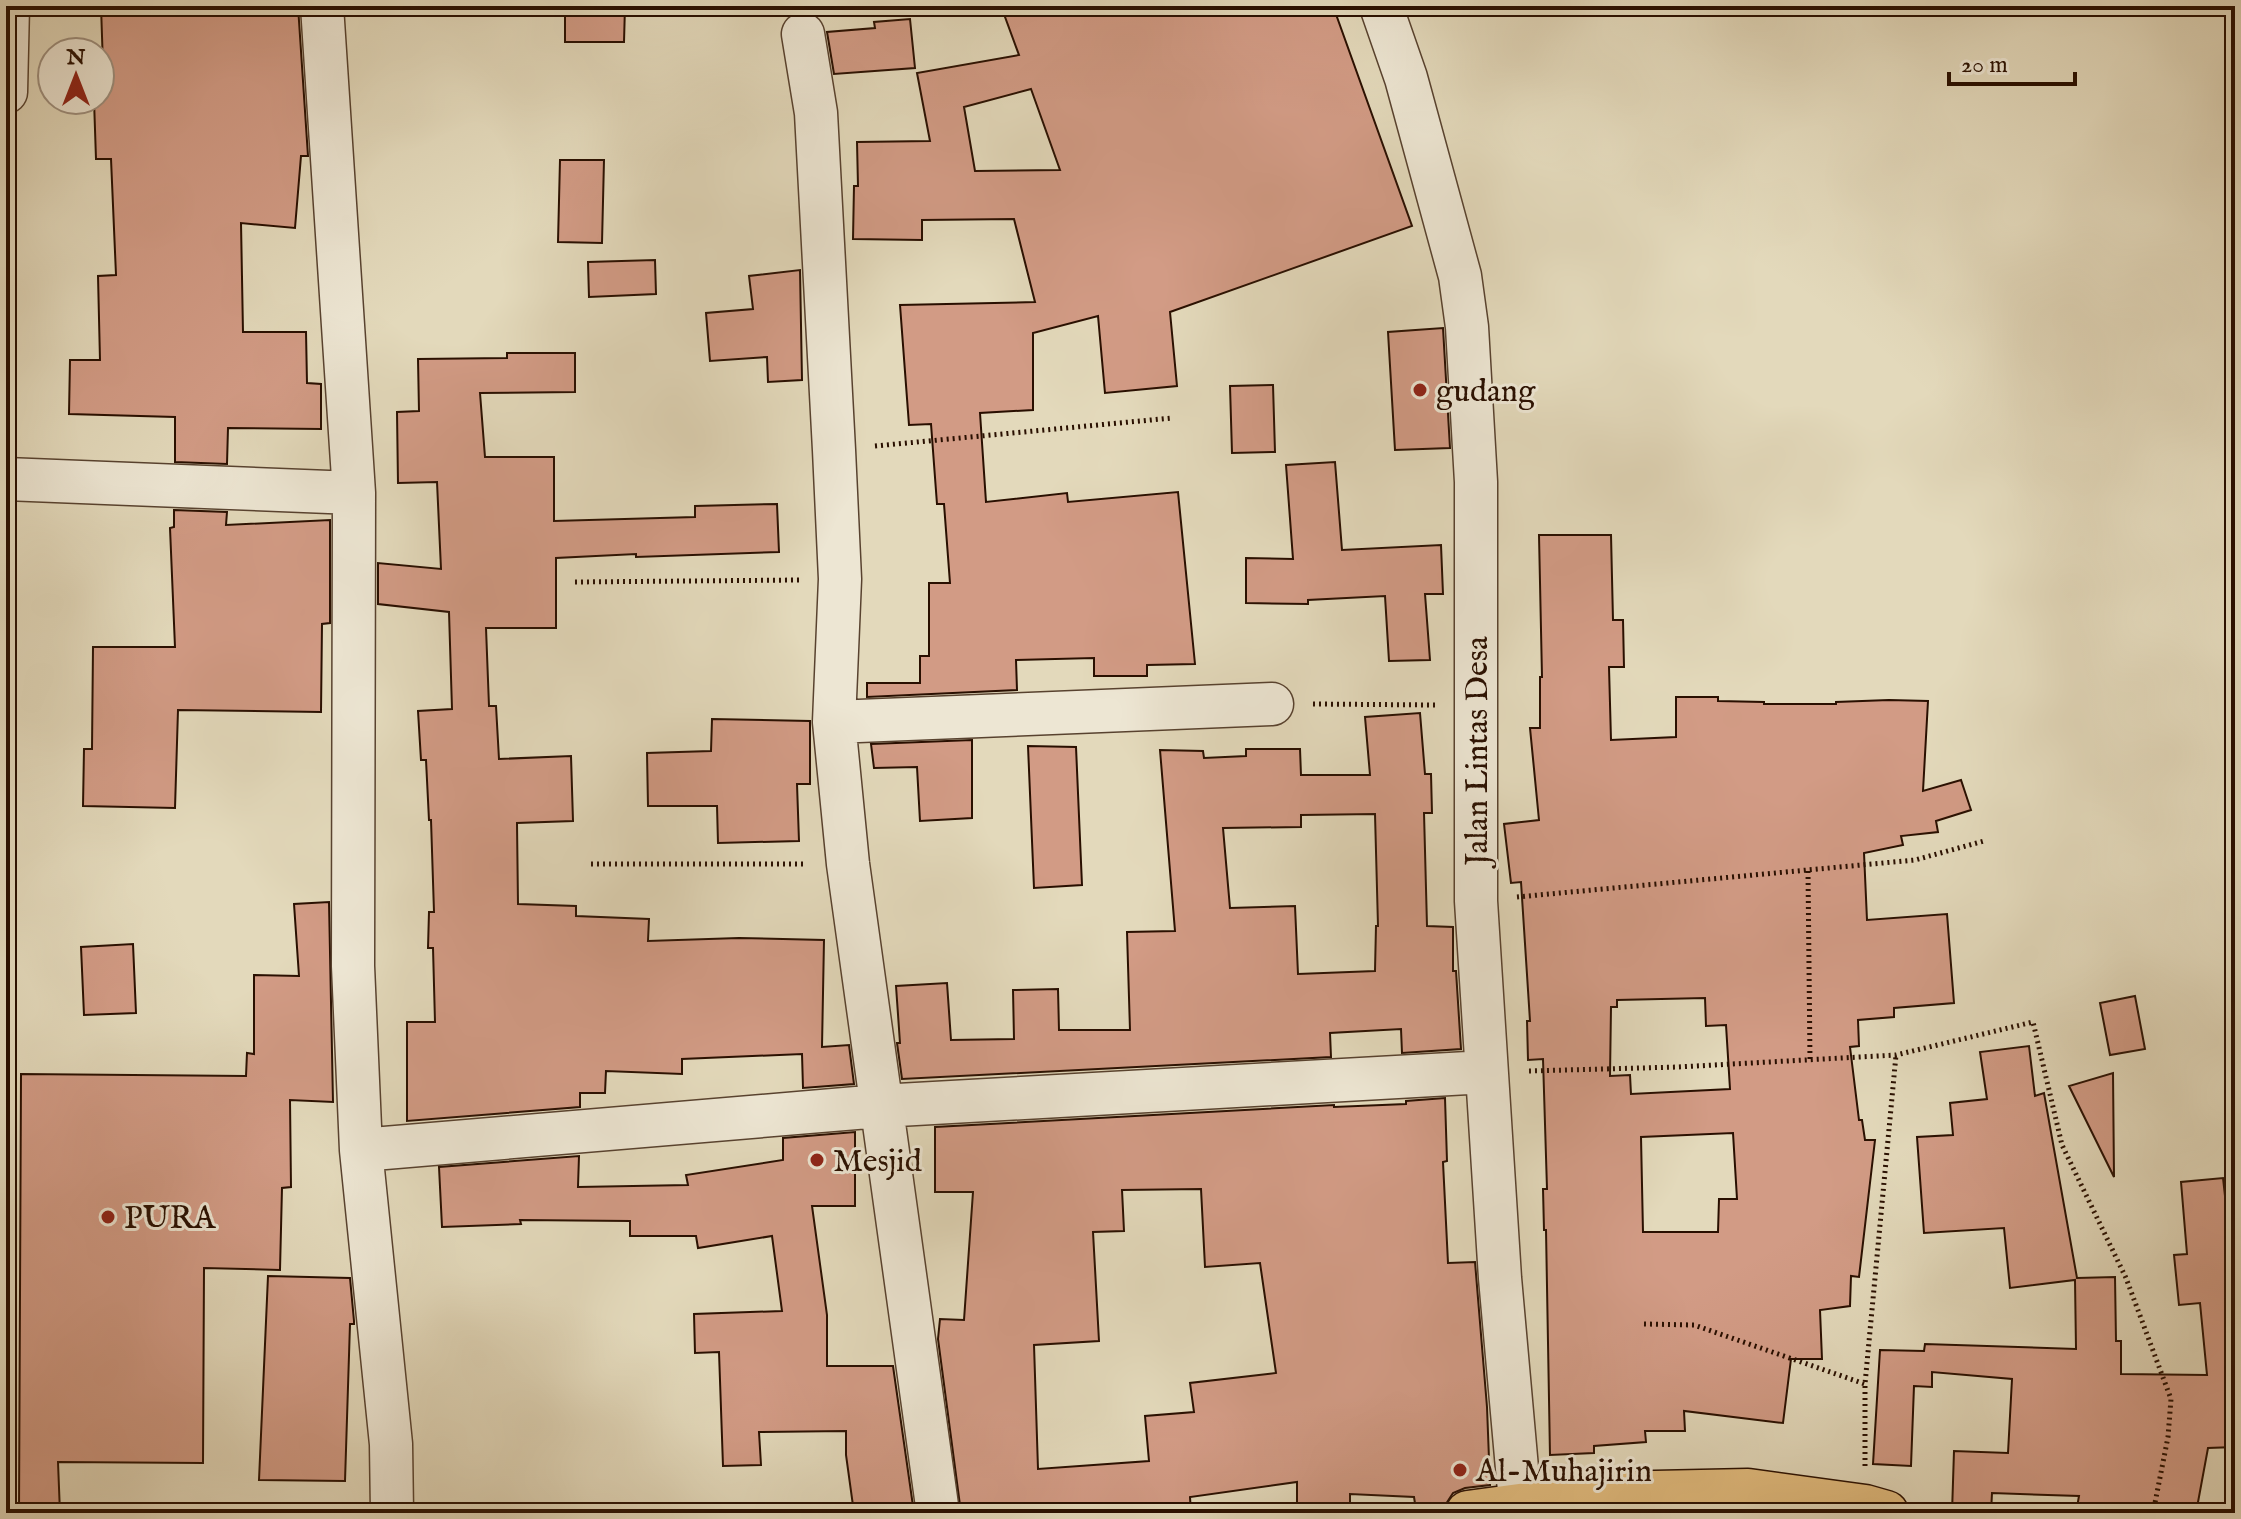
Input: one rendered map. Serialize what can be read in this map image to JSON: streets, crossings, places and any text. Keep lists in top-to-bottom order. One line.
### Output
{"streets":{"street":["Jalan Lintas Desa"]},"places":["gudang","Mesjid","PURA","Al-Muhajirin"],"scale_bar":"20 m","north":"top"}
